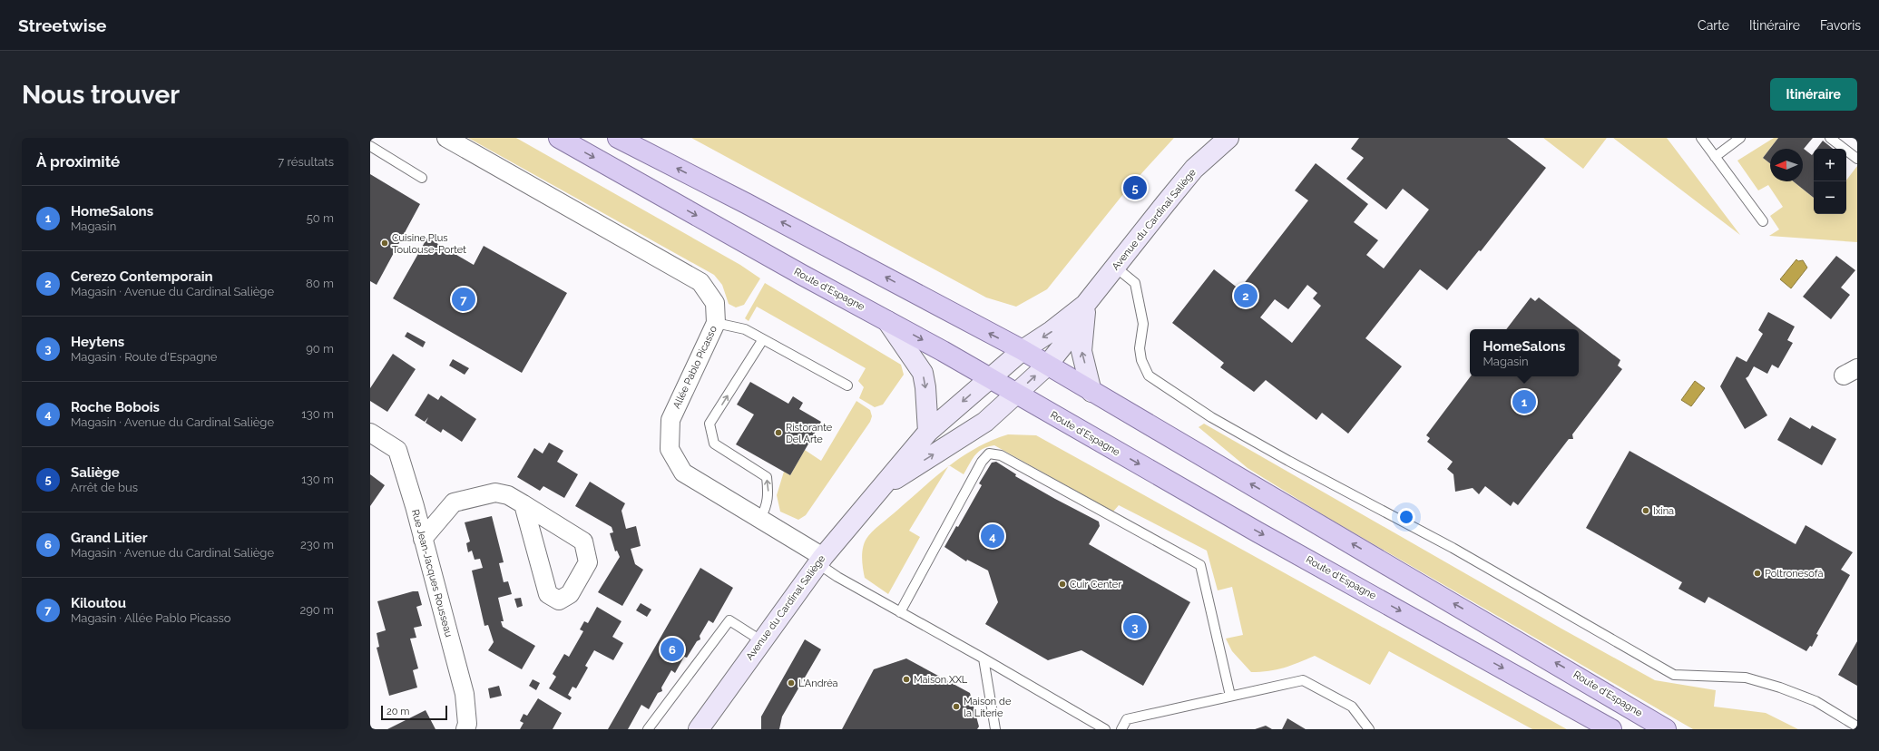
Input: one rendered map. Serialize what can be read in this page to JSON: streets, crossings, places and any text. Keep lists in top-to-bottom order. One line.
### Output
{"streets":{"main road":["Avenue du Cardinal Saliège","Route d'Espagne"],"street":["Allée Pablo Picasso","Rue Jean-Jacques Rousseau"]},"crossings":[["Avenue du Cardinal Saliège","Route d'Espagne"],["Avenue du Cardinal Saliège","Allée Pablo Picasso"]],"places":["Cuisine Plus Toulouse-Portet","Ristorante Del Arte","Ixina","Poltronesofà","Cuir Center","Maison XXL","L'Andréa","Maison de la Literie"],"scale_bar":"20 m","north":"left","page":{"header":"Streetwise","nav":["Carte","Itinéraire","Favoris"],"buttons":"Itinéraire","title":"Nous trouver","heading":["À proximité","7 résultats"],"map_buttons":["+","−"],"pins":["5","2","7","1","4","3","6"],"list":[{"mark":"1","name":"HomeSalons","note":"Magasin","value":"50 m"},{"mark":"2","name":"Cerezo Contemporain","note":"Magasin · Avenue du Cardinal Saliège","value":"80 m"},{"mark":"3","name":"Heytens","note":"Magasin · Route d'Espagne","value":"90 m"},{"mark":"4","name":"Roche Bobois","note":"Magasin · Avenue du Cardinal Saliège","value":"130 m"},{"mark":"5","name":"Saliège","note":"Arrêt de bus","value":"130 m"},{"mark":"6","name":"Grand Litier","note":"Magasin · Avenue du Cardinal Saliège","value":"230 m"},{"mark":"7","name":"Kiloutou","note":"Magasin · Allée Pablo Picasso","value":"290 m"}],"popup":["HomeSalons","Magasin"],"scale":"20 m"}}
